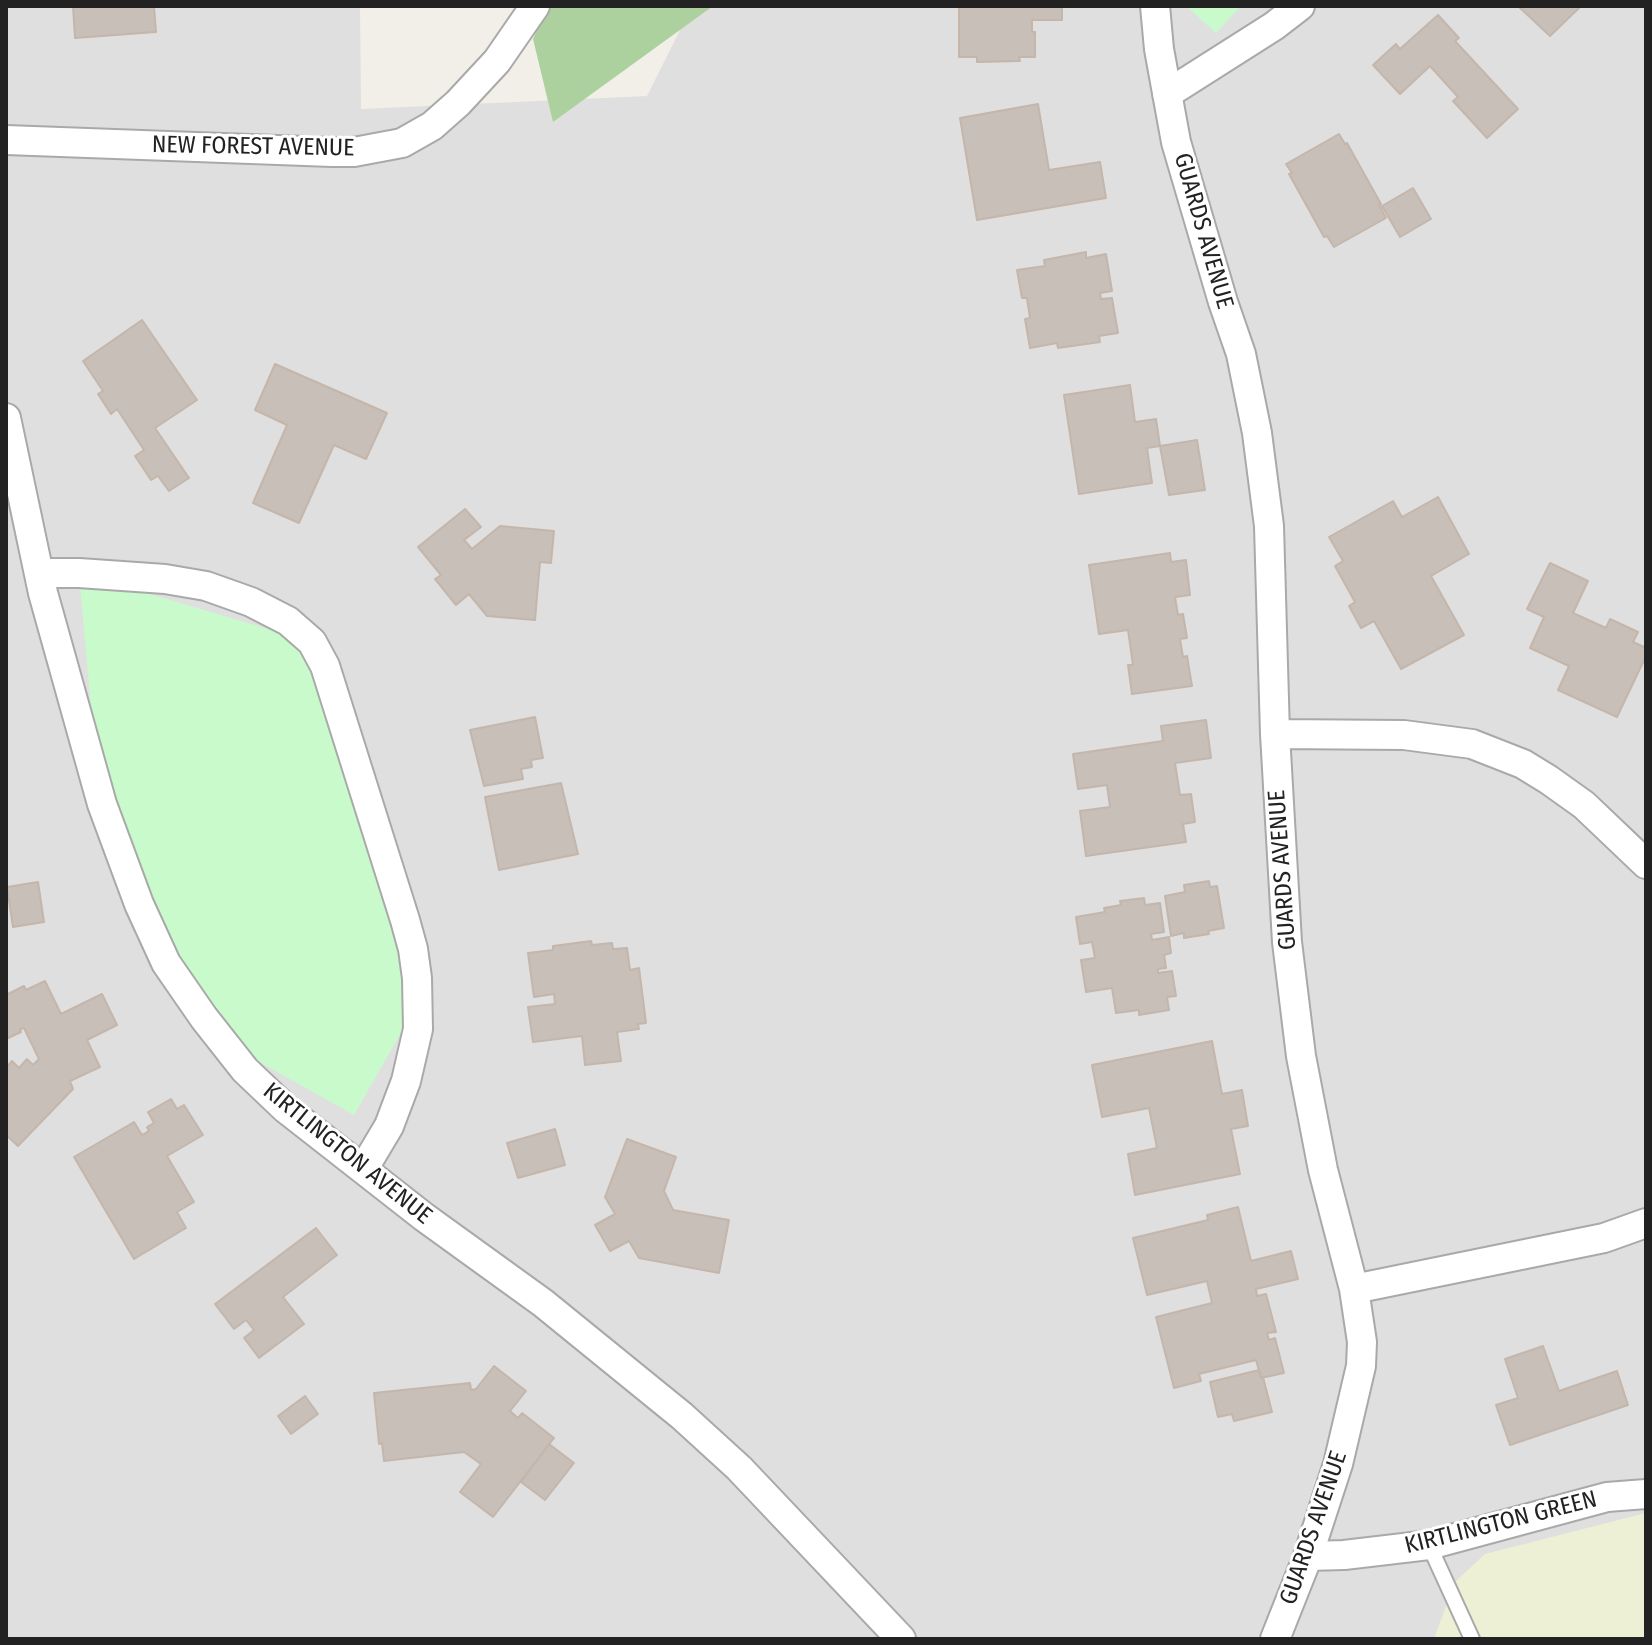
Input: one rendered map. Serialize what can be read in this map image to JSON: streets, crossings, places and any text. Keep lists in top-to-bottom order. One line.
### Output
{"streets":{"street":["NEW FOREST AVENUE","GUARDS AVENUE","KIRTLINGTON AVENUE","KIRTLINGTON GREEN"]},"crossings":[["GUARDS AVENUE","KIRTLINGTON GREEN"]]}
